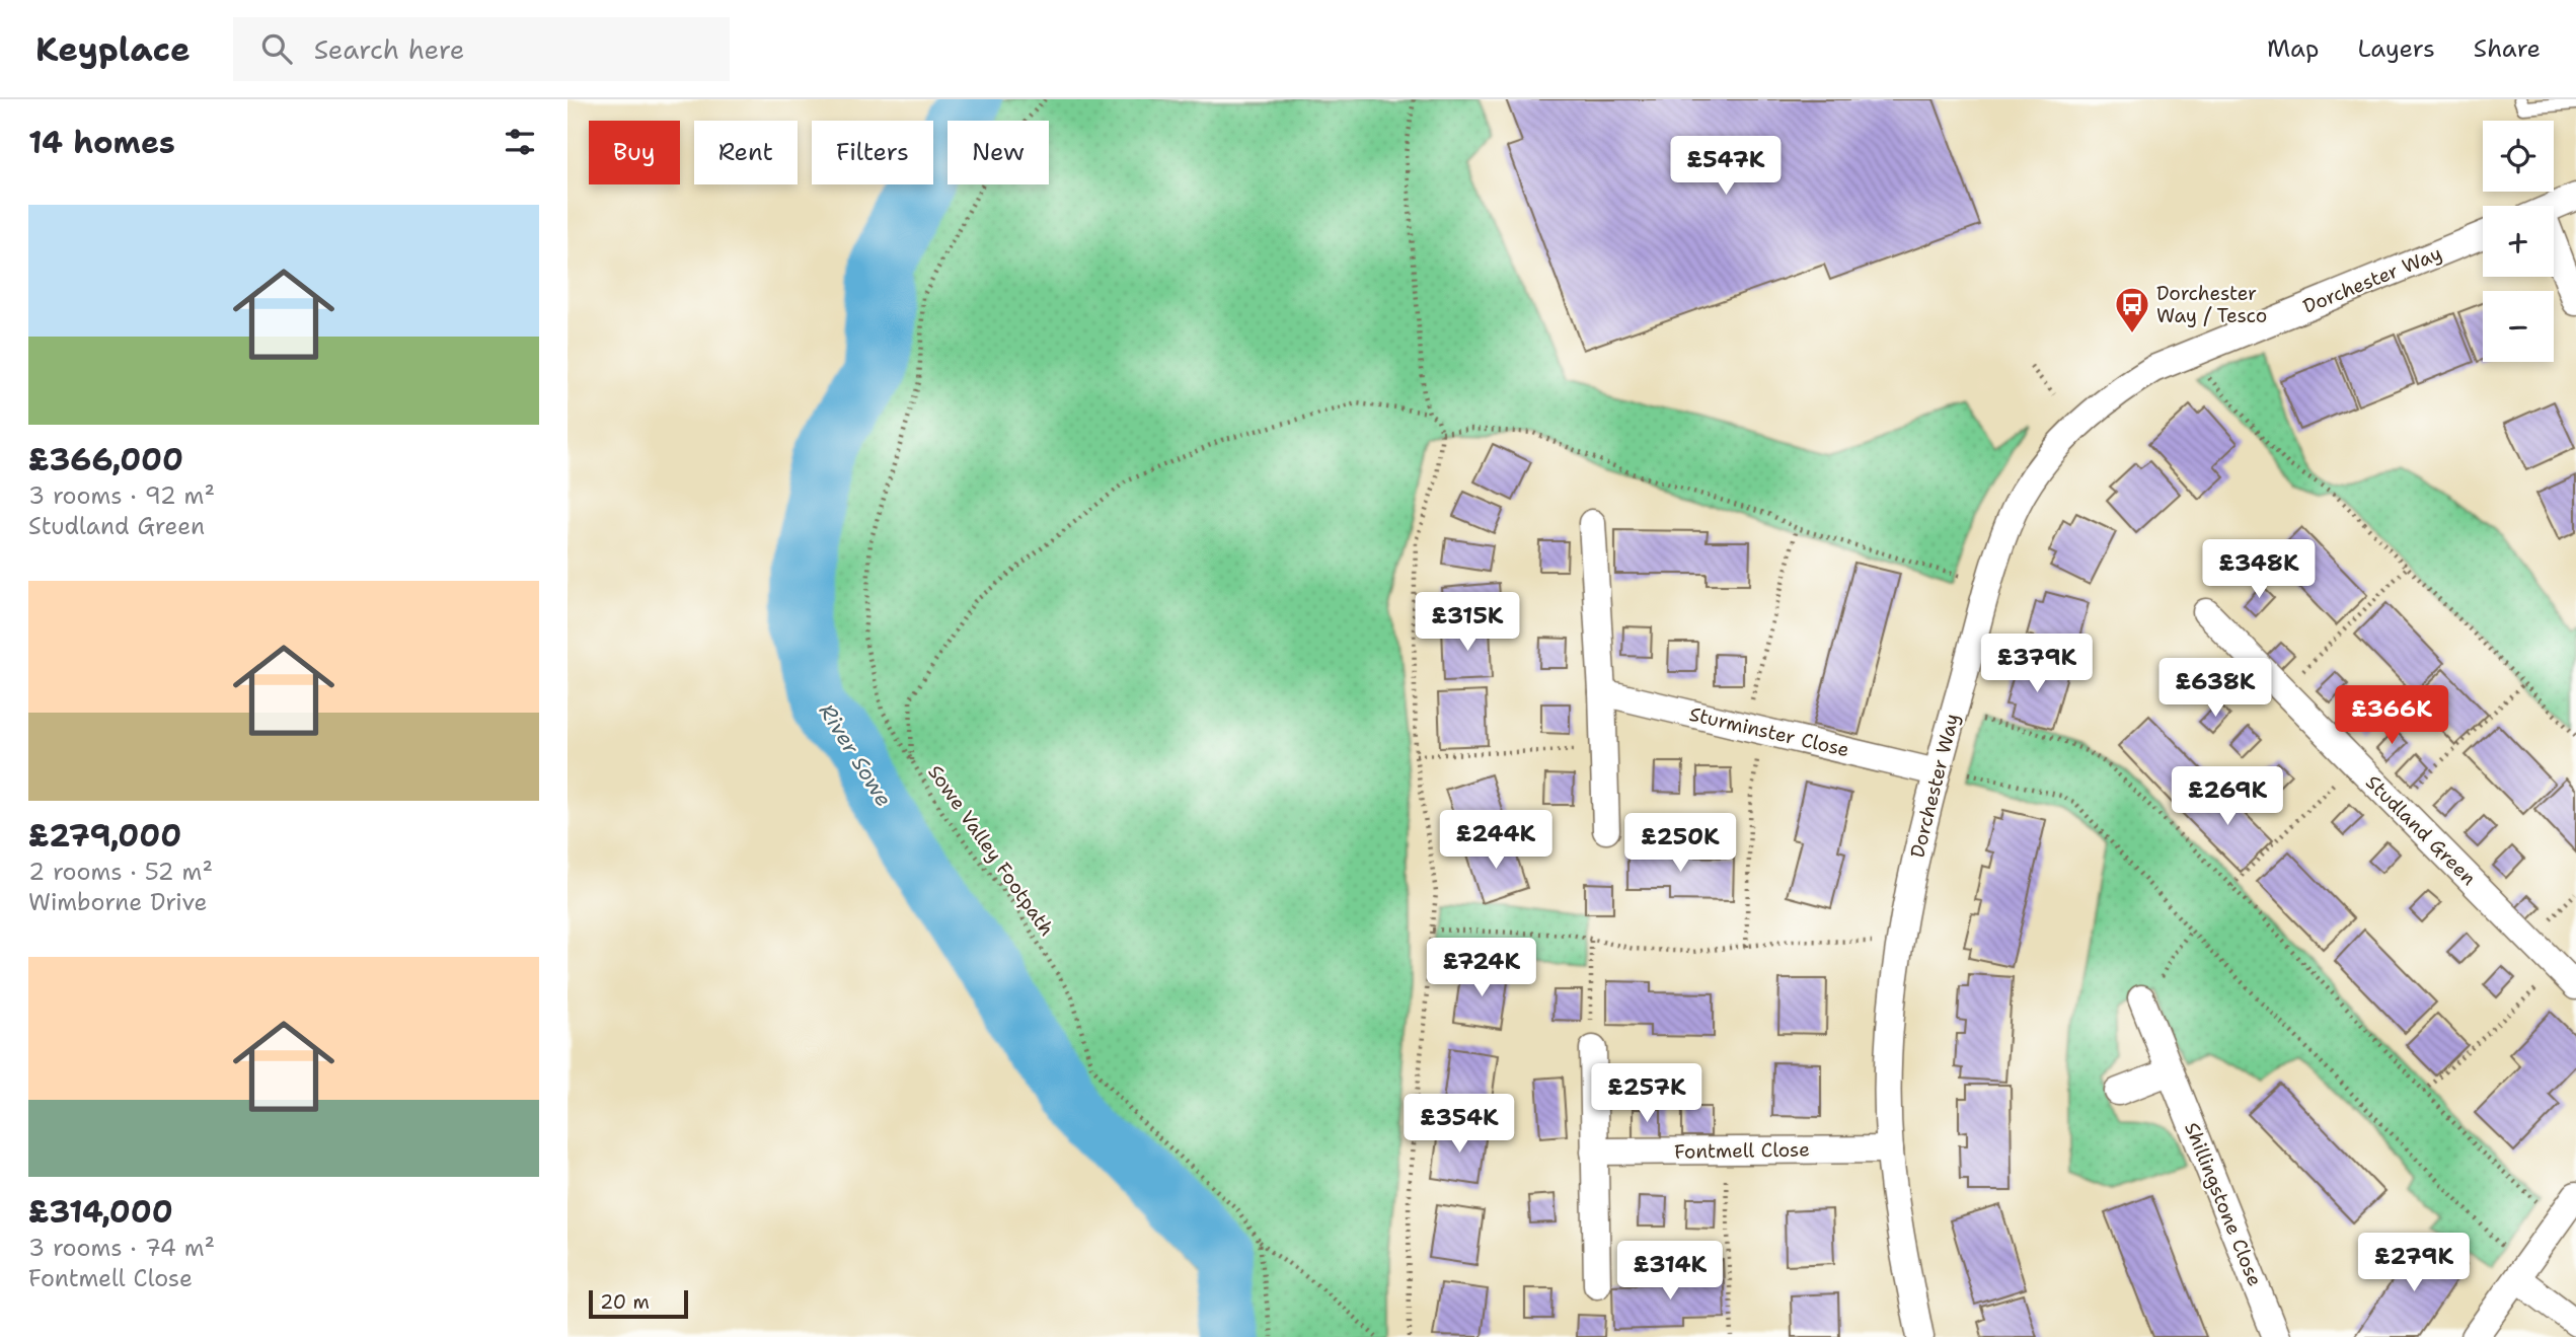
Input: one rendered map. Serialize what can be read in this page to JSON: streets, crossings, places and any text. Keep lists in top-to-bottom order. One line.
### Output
{"streets":{"street":["Dorchester Way","Sturminster Close","Studland Green","Fontmell Close","Shillingstone Close"],"path":["Sowe Valley Footpath"]},"crossings":[["Dorchester Way","Sturminster Close"],["Dorchester Way","Fontmell Close"]],"water":["River Sowe"],"places":{"bus stop":["Dorchester Way / Tesco"]},"scale_bar":"20 m","page":{"header":"Keyplace","search":"Search here","nav":["Map","Layers","Share"],"heading":"14 homes","map_buttons":["+","−"],"chip":["Buy","Rent","Filters","New"],"price":["£547K","£348K","£315K","£379K","£638K","£366K","£269K","£244K","£250K","£724K","£257K","£354K","£279K","£314K"],"list":[{"name":"£366,000","note":"3 rooms · 92 m² · Studland Green"},{"name":"£279,000","note":"2 rooms · 52 m² · Wimborne Drive"},{"name":"£314,000","note":"3 rooms · 74 m² · Fontmell Close"}],"scale":"20 m"}}
